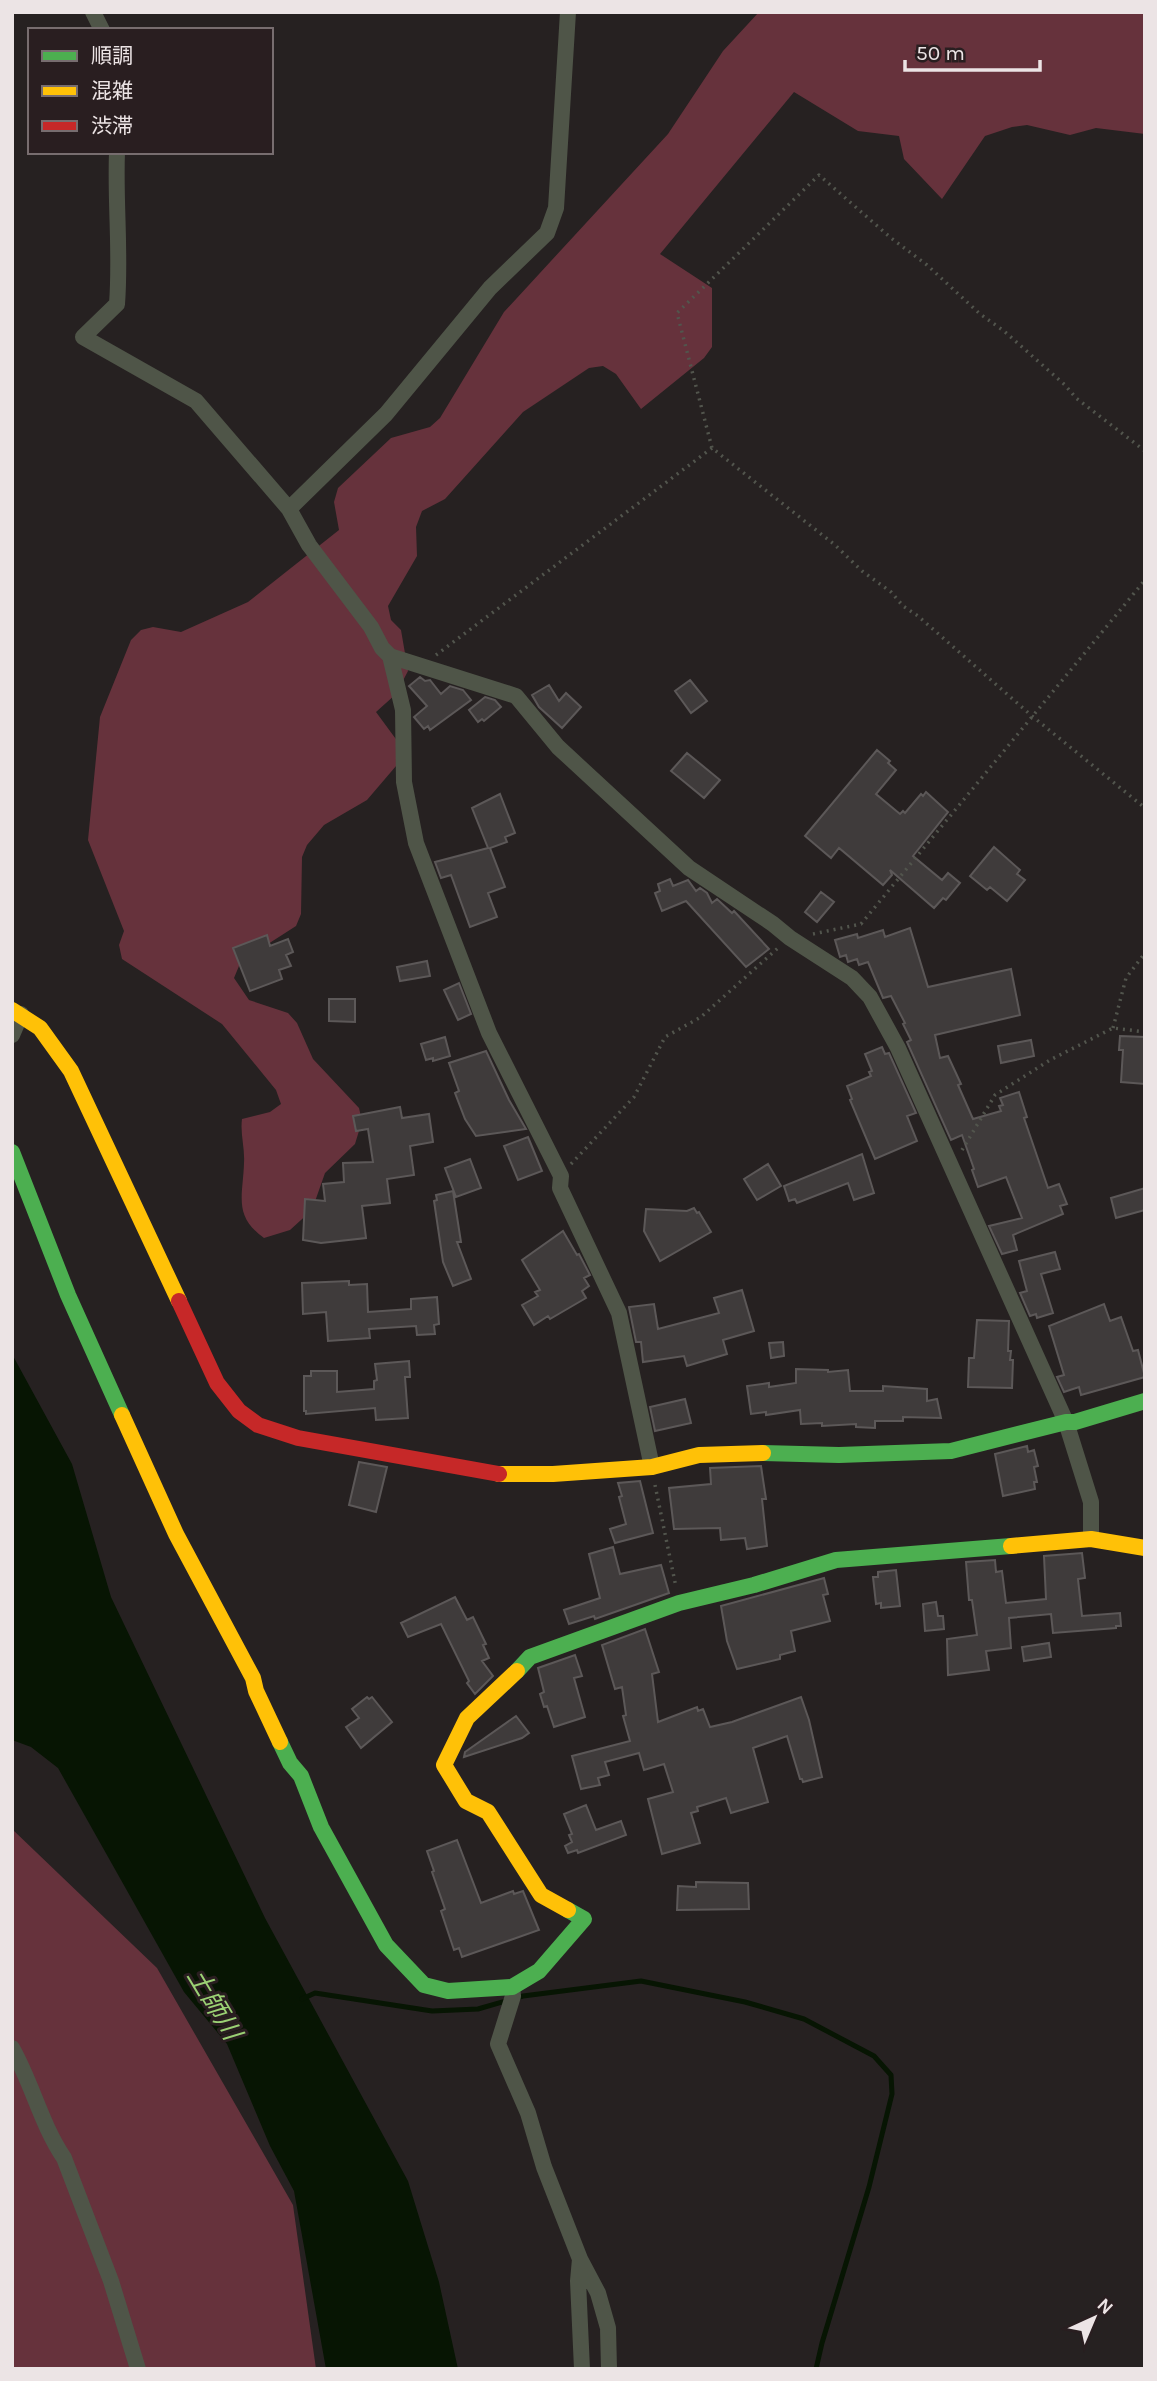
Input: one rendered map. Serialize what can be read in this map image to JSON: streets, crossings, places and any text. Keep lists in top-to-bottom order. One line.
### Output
{"water":["土師川"],"legend":["順調","混雑","渋滞"],"scale_bar":"50 m","north":"top right"}
